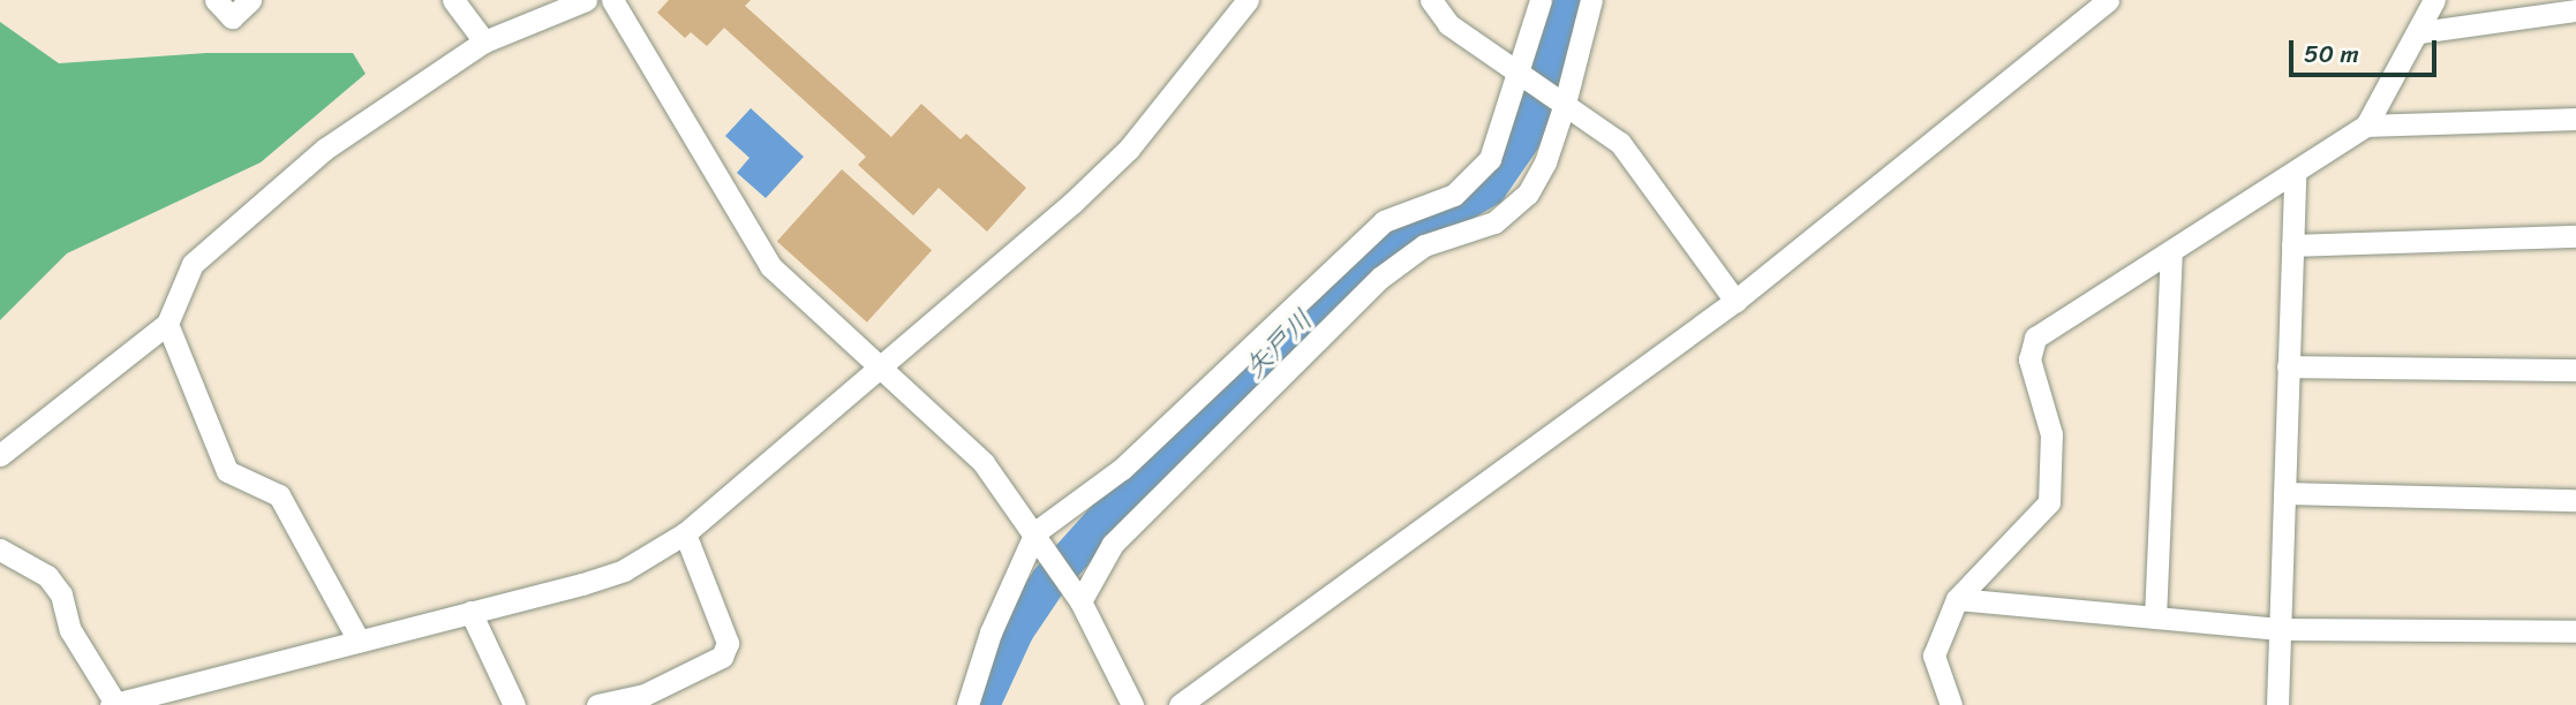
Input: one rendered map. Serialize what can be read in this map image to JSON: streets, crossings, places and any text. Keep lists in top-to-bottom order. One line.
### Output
{"water":["矢戸川"],"scale_bar":"50 m"}
